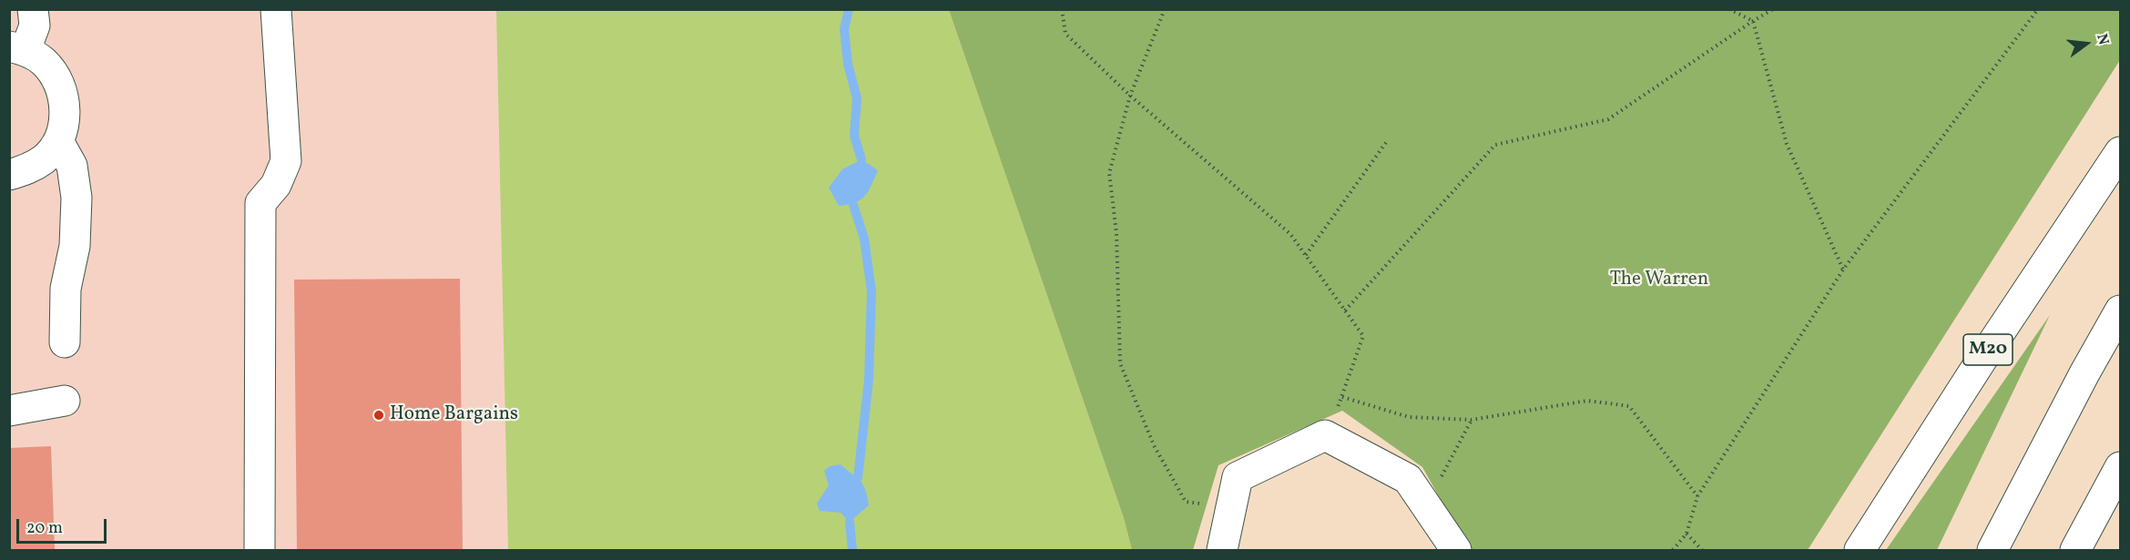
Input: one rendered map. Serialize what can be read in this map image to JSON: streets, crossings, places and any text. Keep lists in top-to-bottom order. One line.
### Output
{"streets":{"main road":["M20"]},"parks":["The Warren"],"places":["Home Bargains"],"scale_bar":"20 m","north":"right"}
